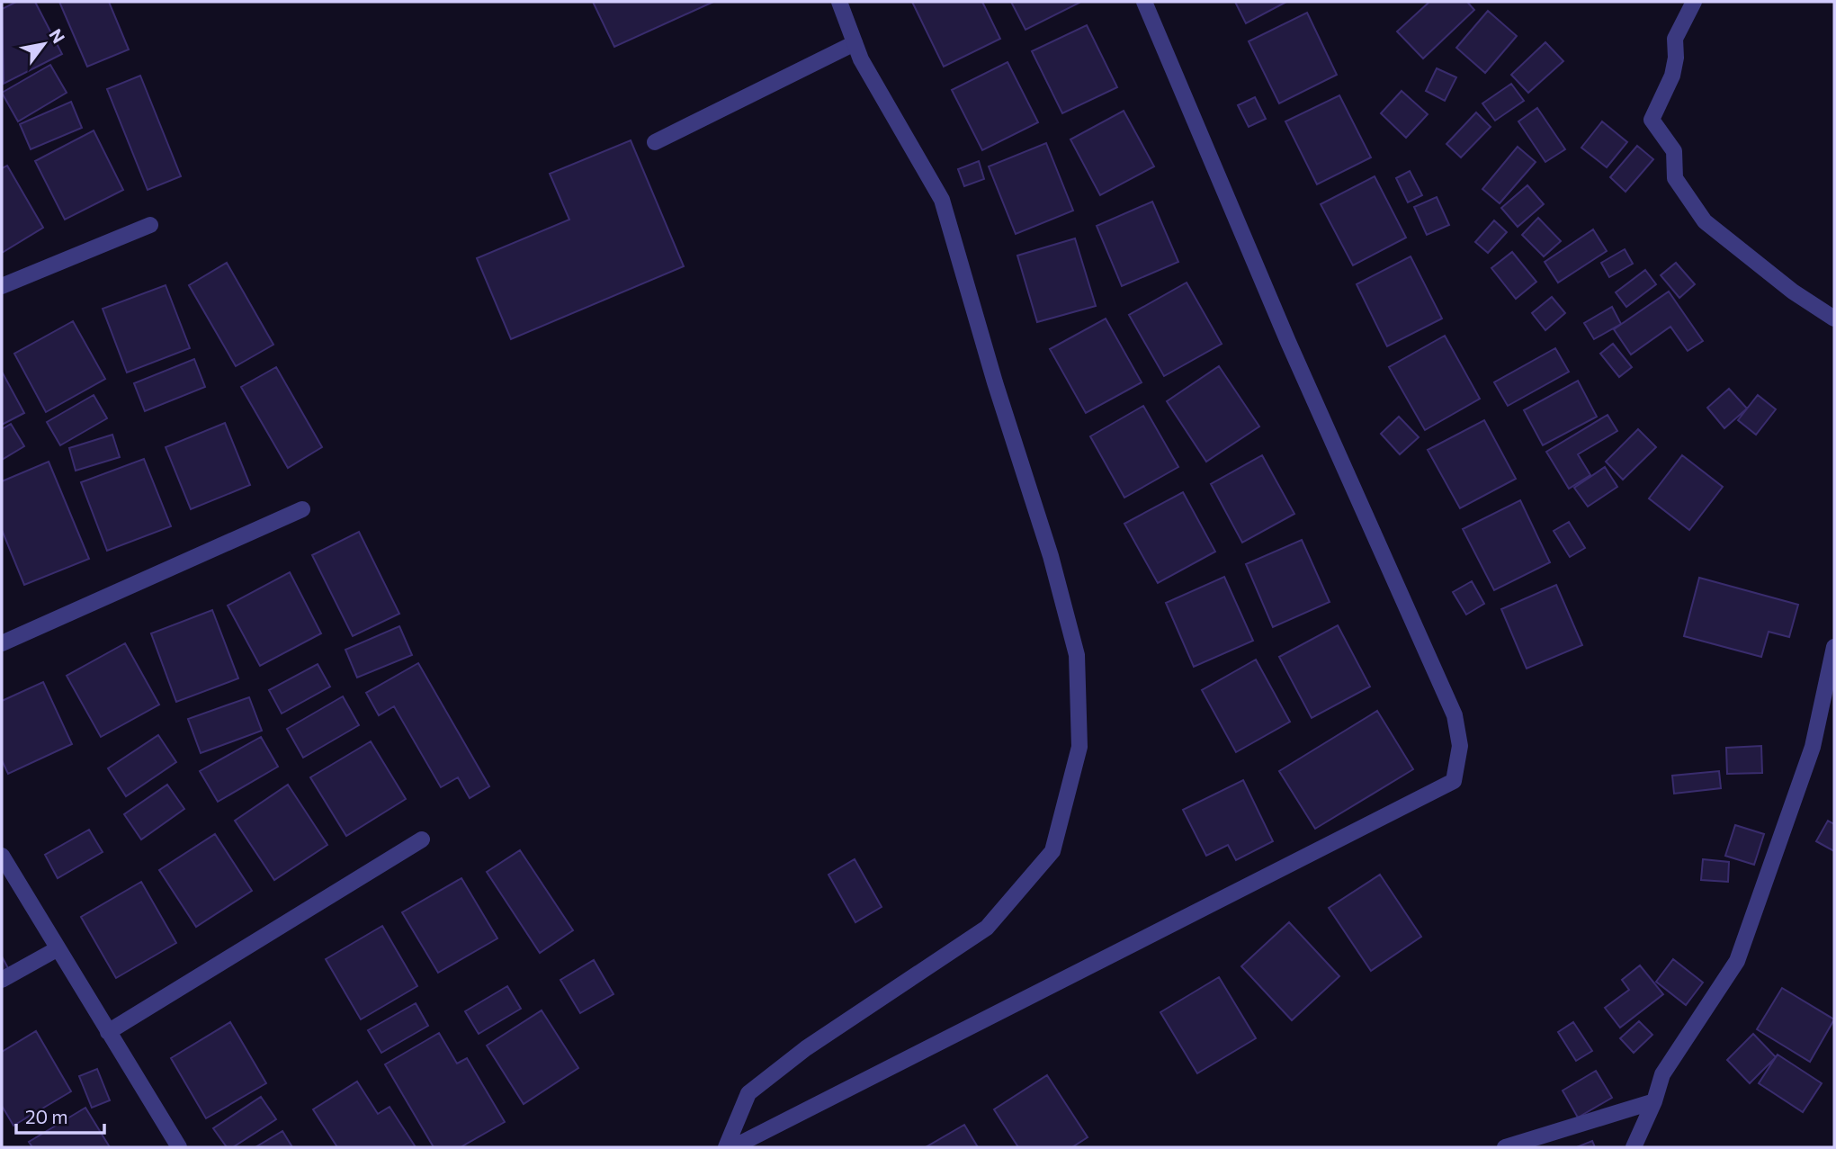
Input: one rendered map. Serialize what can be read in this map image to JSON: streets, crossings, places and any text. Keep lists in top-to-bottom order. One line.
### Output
{"scale_bar":"20 m","north":"top right"}
